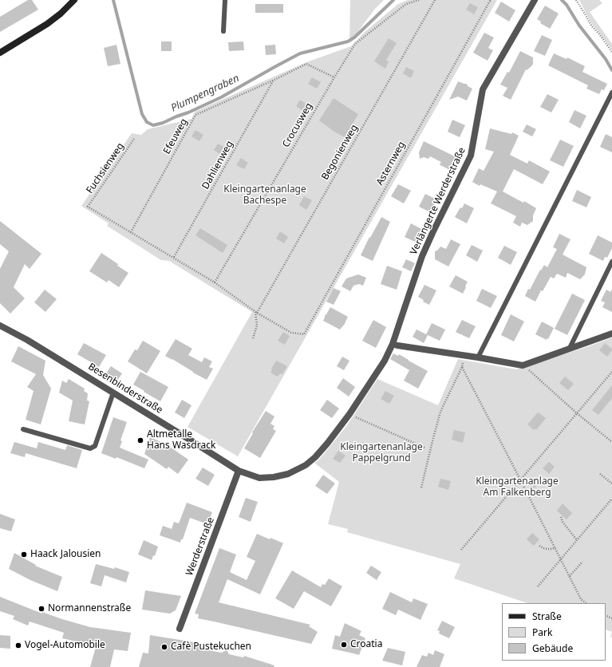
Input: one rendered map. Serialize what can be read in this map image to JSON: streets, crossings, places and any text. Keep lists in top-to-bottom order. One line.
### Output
{"streets":{"street":["Verlängerte Werderstraße","Besenbinderstraße","Werderstraße"],"path":["Crocusweg","Efeuweg","Begonienweg","Asternweg","Dahlienweg","Fuchsienweg"]},"crossings":[["Crocusweg","Efeuweg"],["Efeuweg","Dahlienweg"],["Efeuweg","Fuchsienweg"],["Begonienweg","Asternweg"],["Verlängerte Werderstraße","Besenbinderstraße"],["Verlängerte Werderstraße","Werderstraße"],["Besenbinderstraße","Werderstraße"]],"water":["Plumpengraben"],"parks":["Kleingartenanlage Bachespe","Kleingartenanlage Pappelgrund","Kleingartenanlage Am Falkenberg"],"places":["Altmetalle Hans Wasdrack","Haack Jalousien","Normannenstraße","Croatia","Vogel-Automobile","Cafè Pustekuchen"],"legend":["Straße","Park","Gebäude"]}
